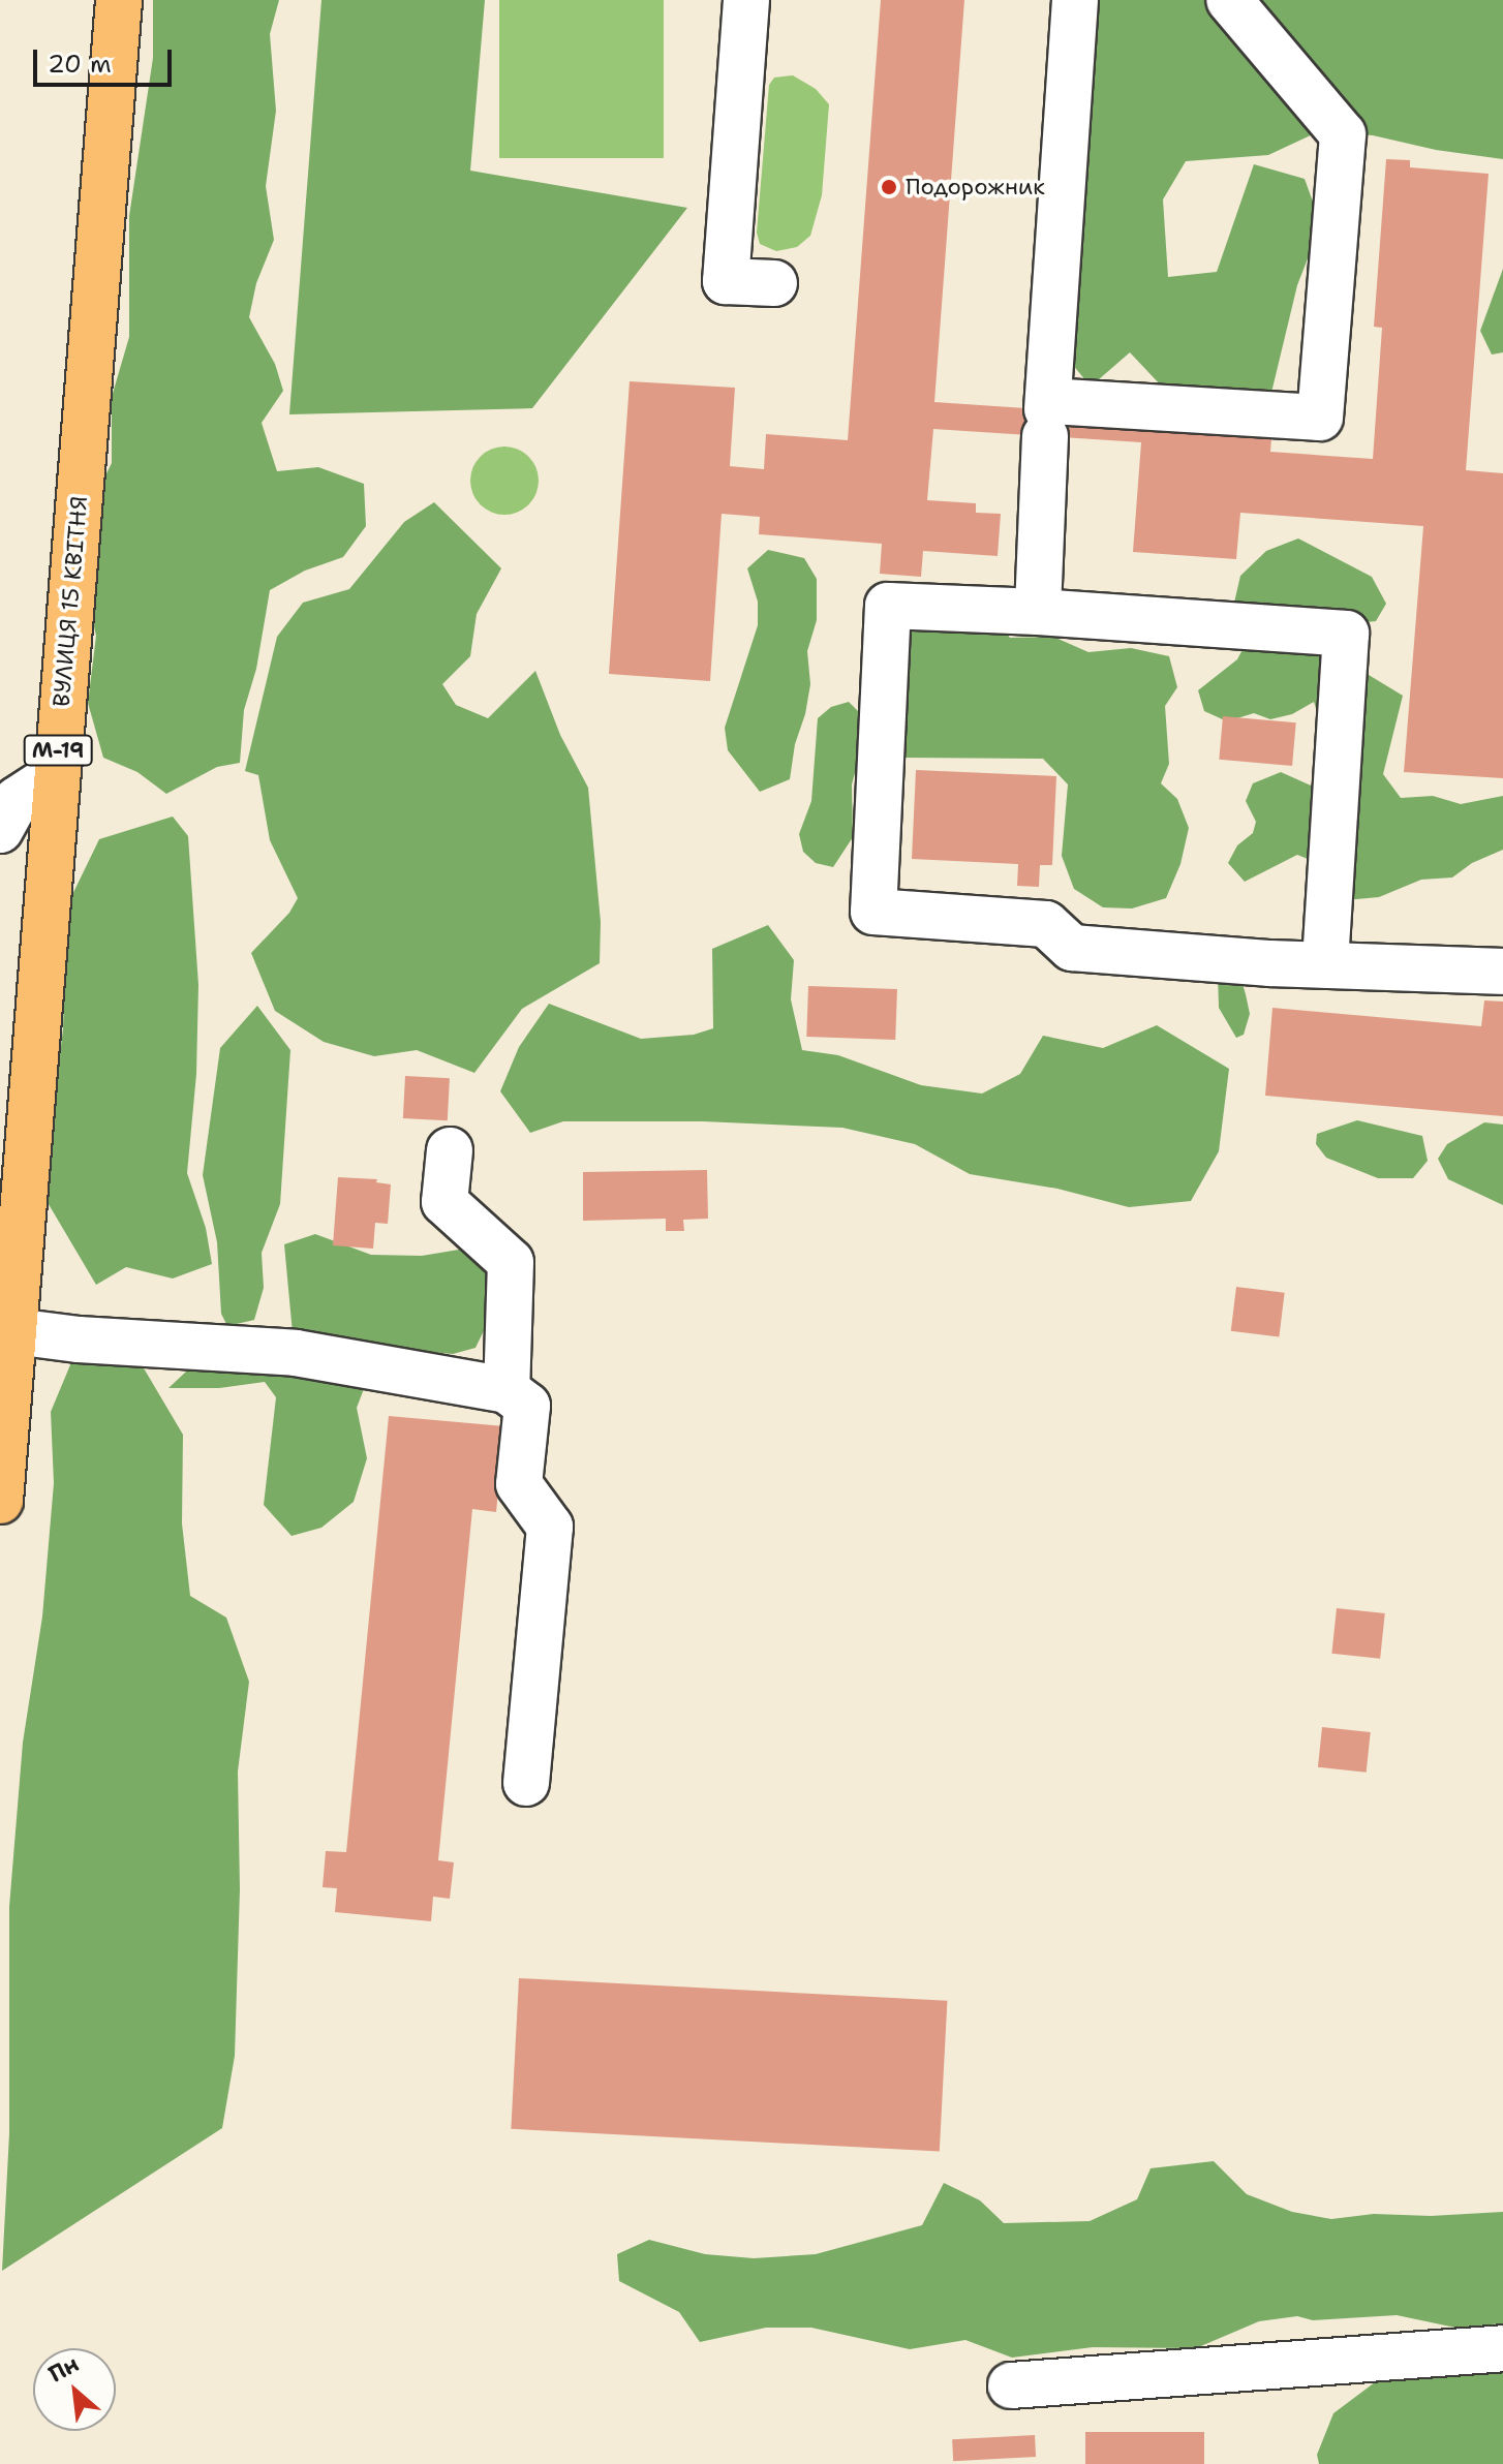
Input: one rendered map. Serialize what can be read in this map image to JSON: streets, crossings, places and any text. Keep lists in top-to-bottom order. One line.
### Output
{"streets":{"highway":["ВУЛИЦЯ 15 КВІТНЯ","М-19"]},"places":["Подорожник"],"scale_bar":"20 m","north":"top left"}
